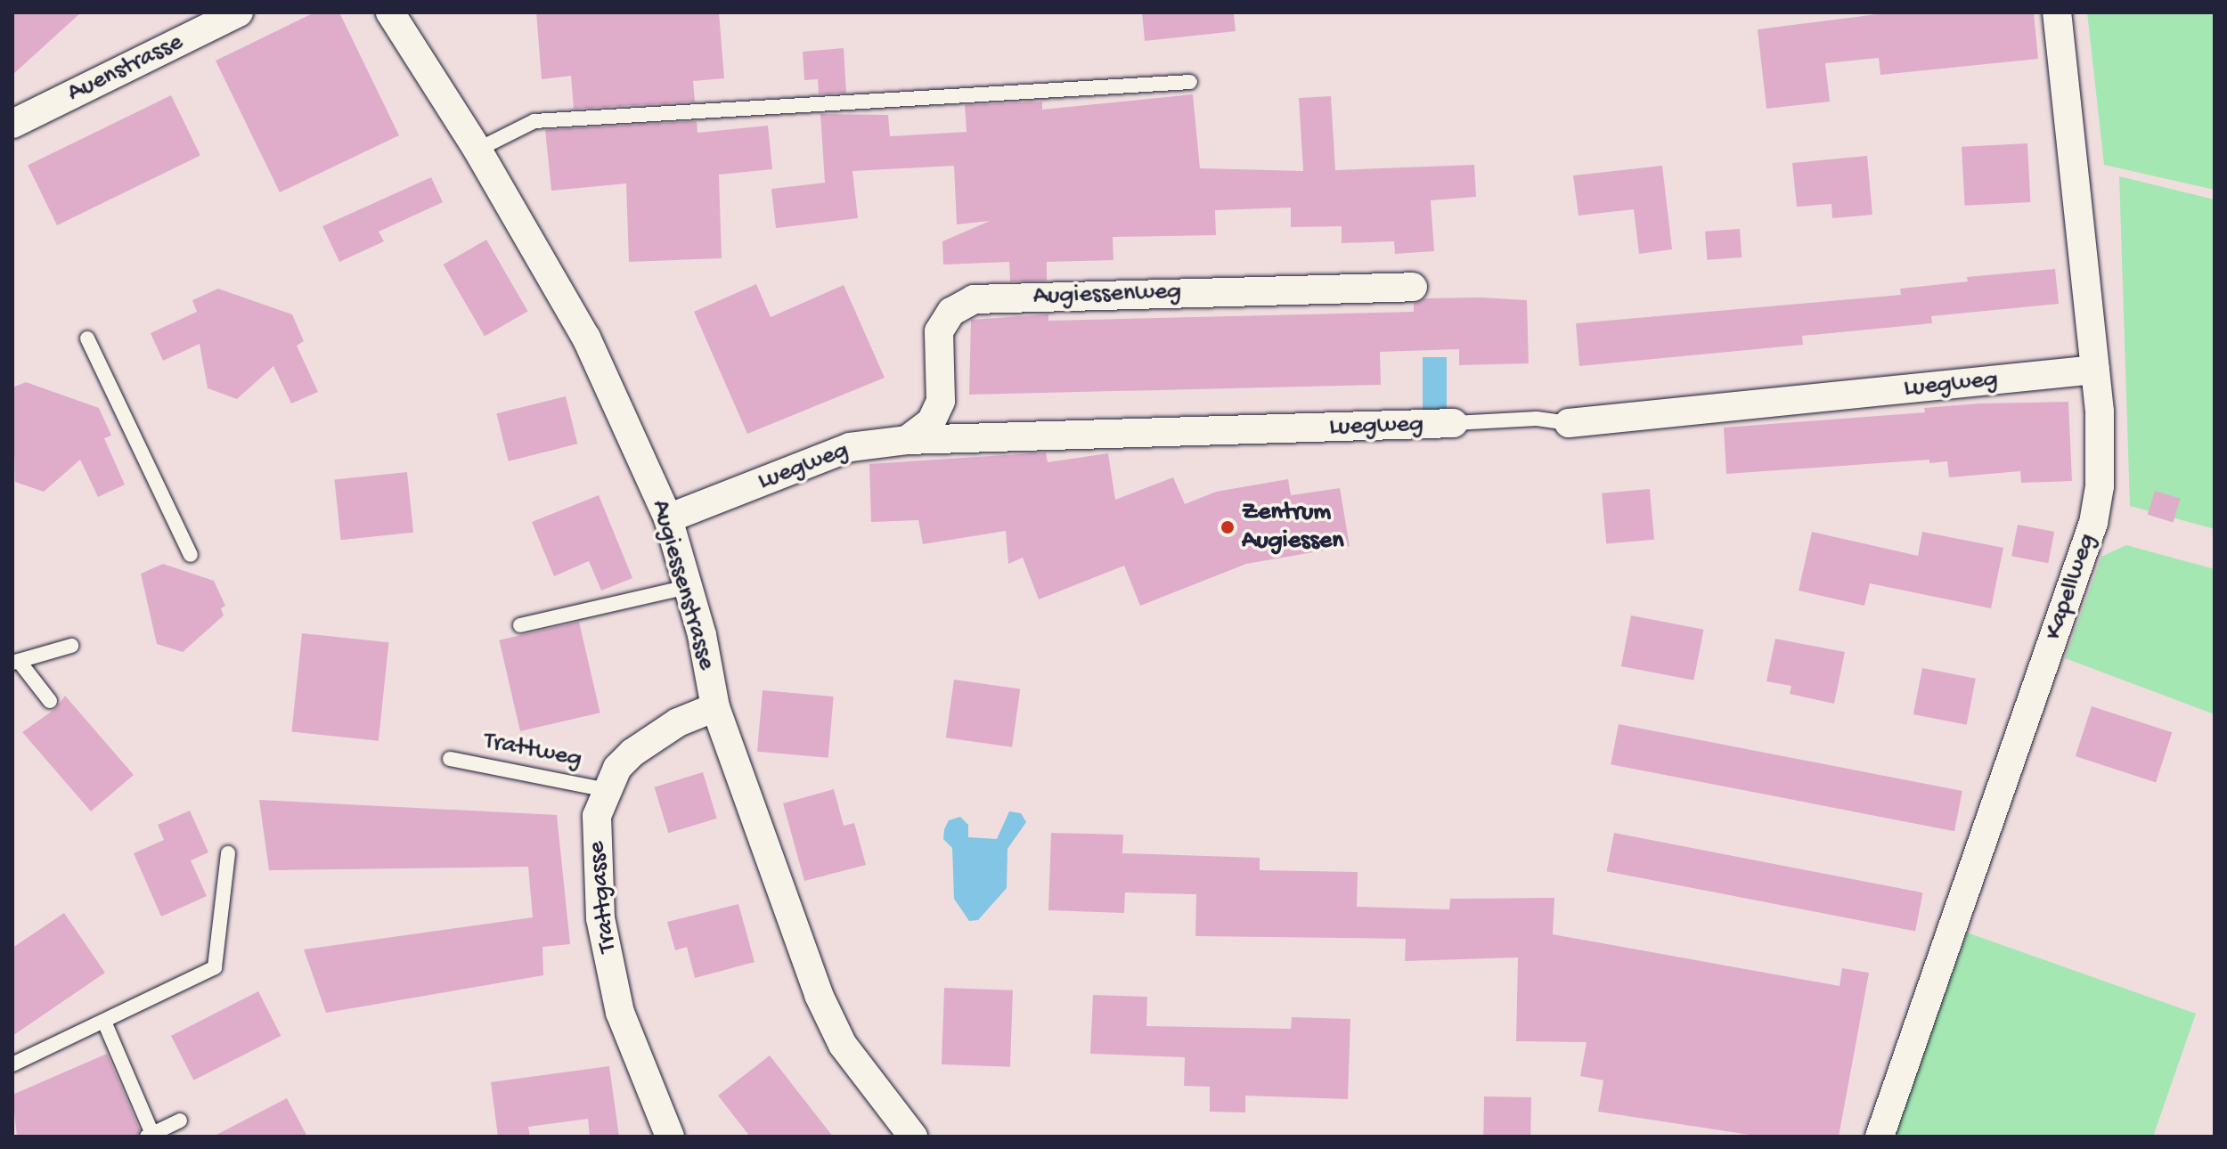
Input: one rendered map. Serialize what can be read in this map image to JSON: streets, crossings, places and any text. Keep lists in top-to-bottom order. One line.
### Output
{"streets":{"street":["Auenstrasse","Augiessenweg","Luegweg","Augiessenstrasse","Kapellweg","Trattgasse"],"lane":["Trattweg"]},"crossings":[["Augiessenweg","Luegweg"],["Luegweg","Augiessenstrasse"],["Luegweg","Kapellweg"],["Augiessenstrasse","Trattgasse"],["Trattweg","Trattgasse"]],"places":["Zentrum Augiessen"]}
